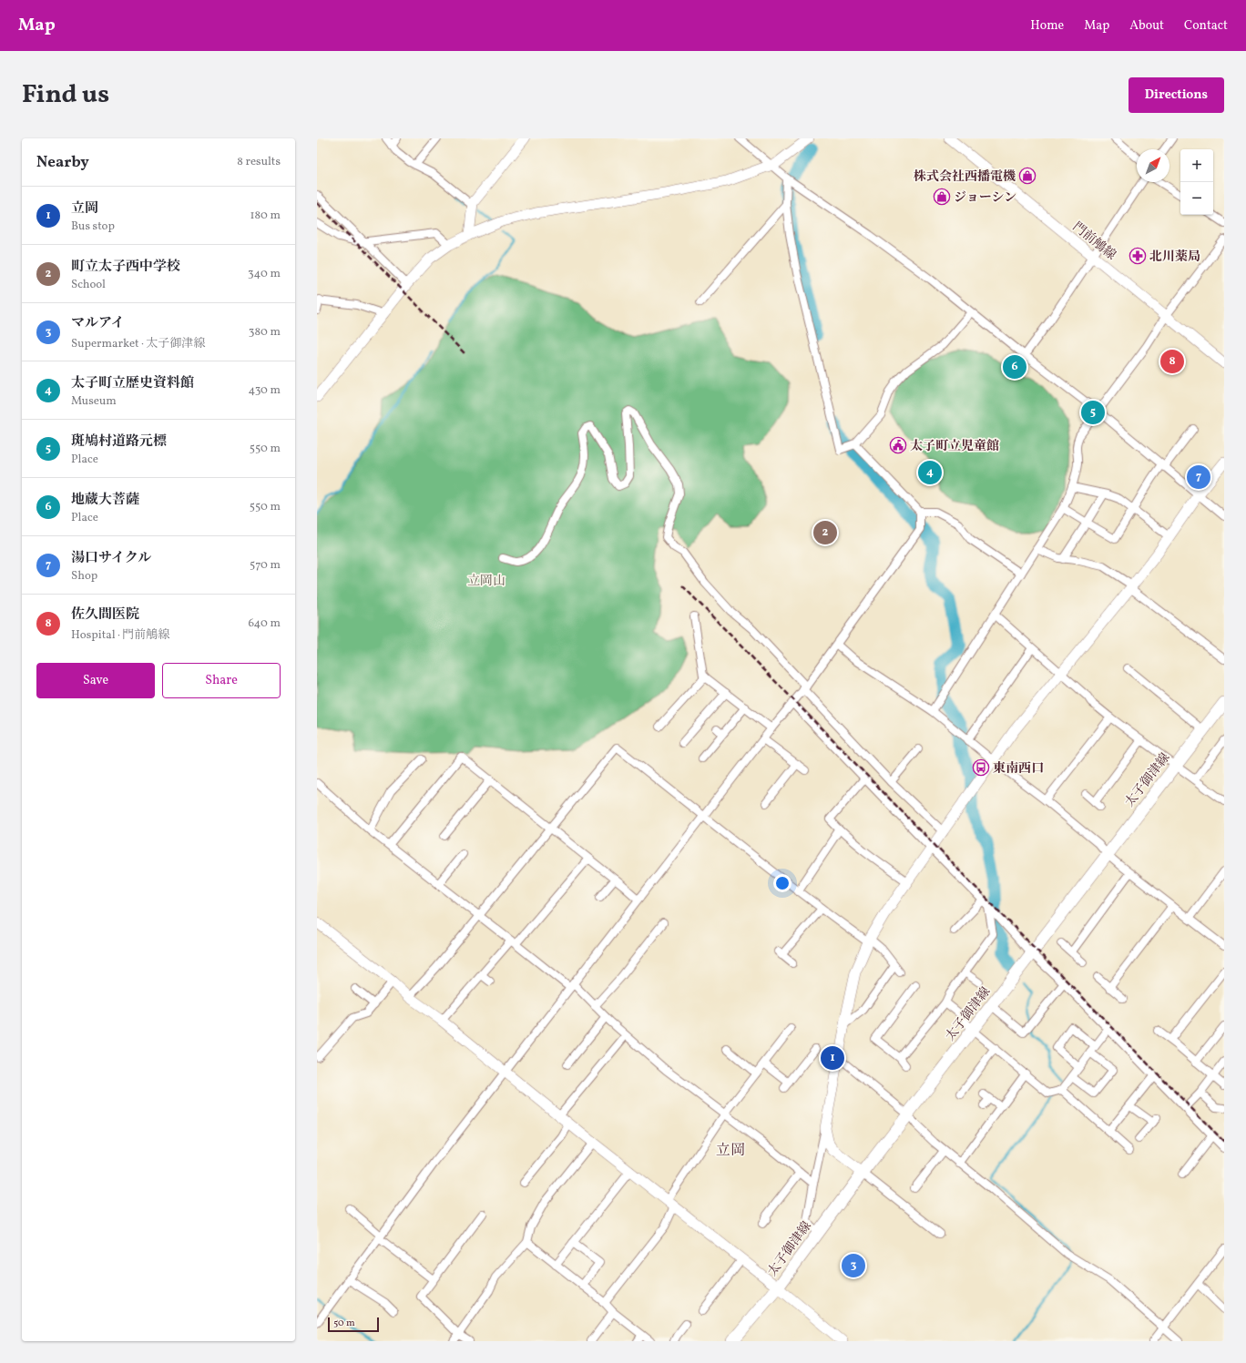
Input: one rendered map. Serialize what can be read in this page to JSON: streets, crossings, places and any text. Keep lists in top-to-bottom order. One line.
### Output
{"streets":{"main road":["太子御津線"],"street":["門前鵤線"]},"districts":["立岡"],"parks":["立岡山"],"places":{"shop":["株式会社西播電機","ジョーシン"],"pharmacy":["北川薬局"],"public building":["太子町立児童館"],"bus stop":["東南西口"]},"scale_bar":"50 m","north":"top right","page":{"header":"Map","nav":["Home","Map","About","Contact"],"title":"Find us","buttons":["Directions",["Save","Share"]],"heading":["Nearby","8 results"],"map_buttons":["+","−"],"list":[{"mark":"1","name":"立岡","note":"Bus stop","value":"180 m"},{"mark":"2","name":"町立太子西中学校","note":"School","value":"340 m"},{"mark":"3","name":"マルアイ","note":"Supermarket · 太子御津線","value":"380 m"},{"mark":"4","name":"太子町立歴史資料館","note":"Museum","value":"430 m"},{"mark":"5","name":"斑鳩村道路元標","note":"Place","value":"550 m"},{"mark":"6","name":"地蔵大菩薩","note":"Place","value":"550 m"},{"mark":"7","name":"湯口サイクル","note":"Shop","value":"570 m"},{"mark":"8","name":"佐久間医院","note":"Hospital · 門前鵤線","value":"640 m"}],"pins":["8","6","5","4","7","2","1","3"],"scale":"50 m"}}
